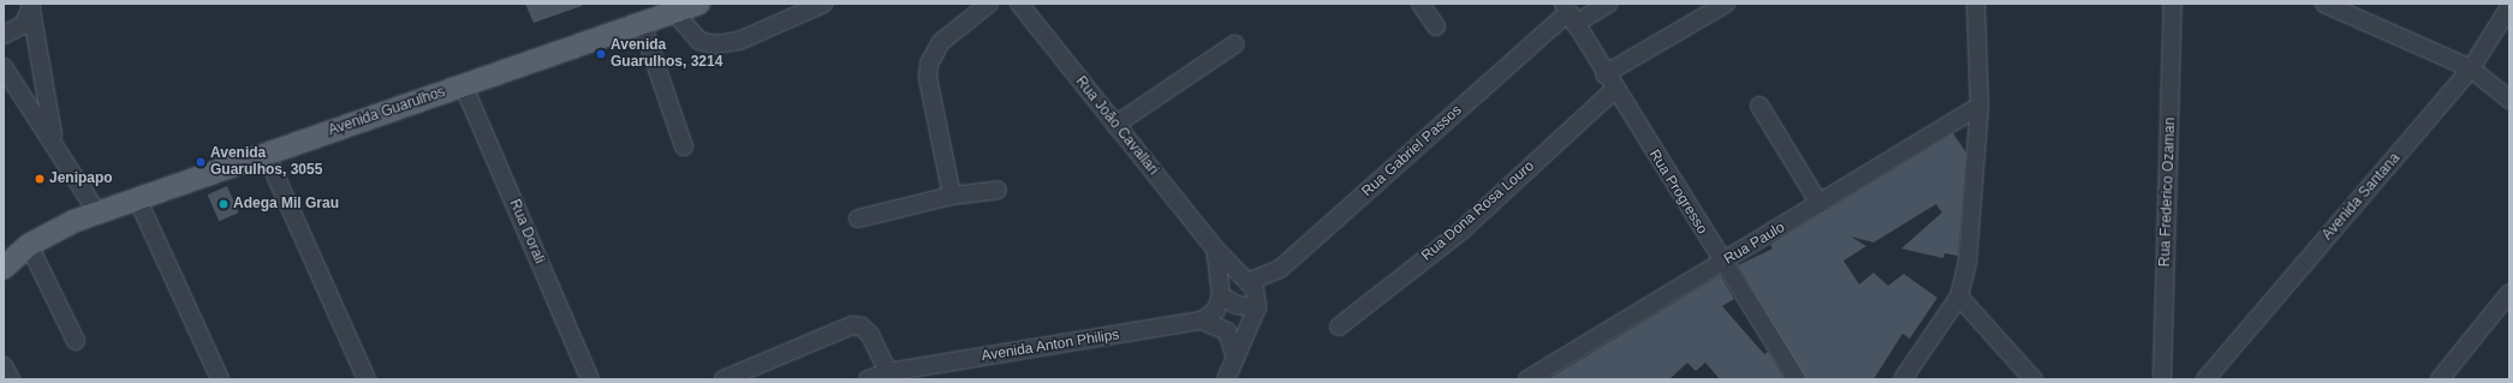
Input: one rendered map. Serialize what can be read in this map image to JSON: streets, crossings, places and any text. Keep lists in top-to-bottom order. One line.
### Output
{"streets":{"main road":["Avenida Guarulhos"],"street":["Rua João Cavallari","Rua Gabriel Passos","Rua Progresso","Rua Frederico Ozaman","Avenida Santana","Rua Dona Rosa Louro","Rua Dorali","Rua Paulo","Avenida Anton Philips"]},"crossings":[["Avenida Guarulhos","Rua Dorali"],["Rua João Cavallari","Rua Gabriel Passos"],["Rua Gabriel Passos","Rua Progresso"],["Rua Progresso","Rua Dona Rosa Louro"],["Rua Progresso","Rua Paulo"]],"places":["Avenida Guarulhos, 3214","Avenida Guarulhos, 3055","Jenipapo","Adega Mil Grau"]}
